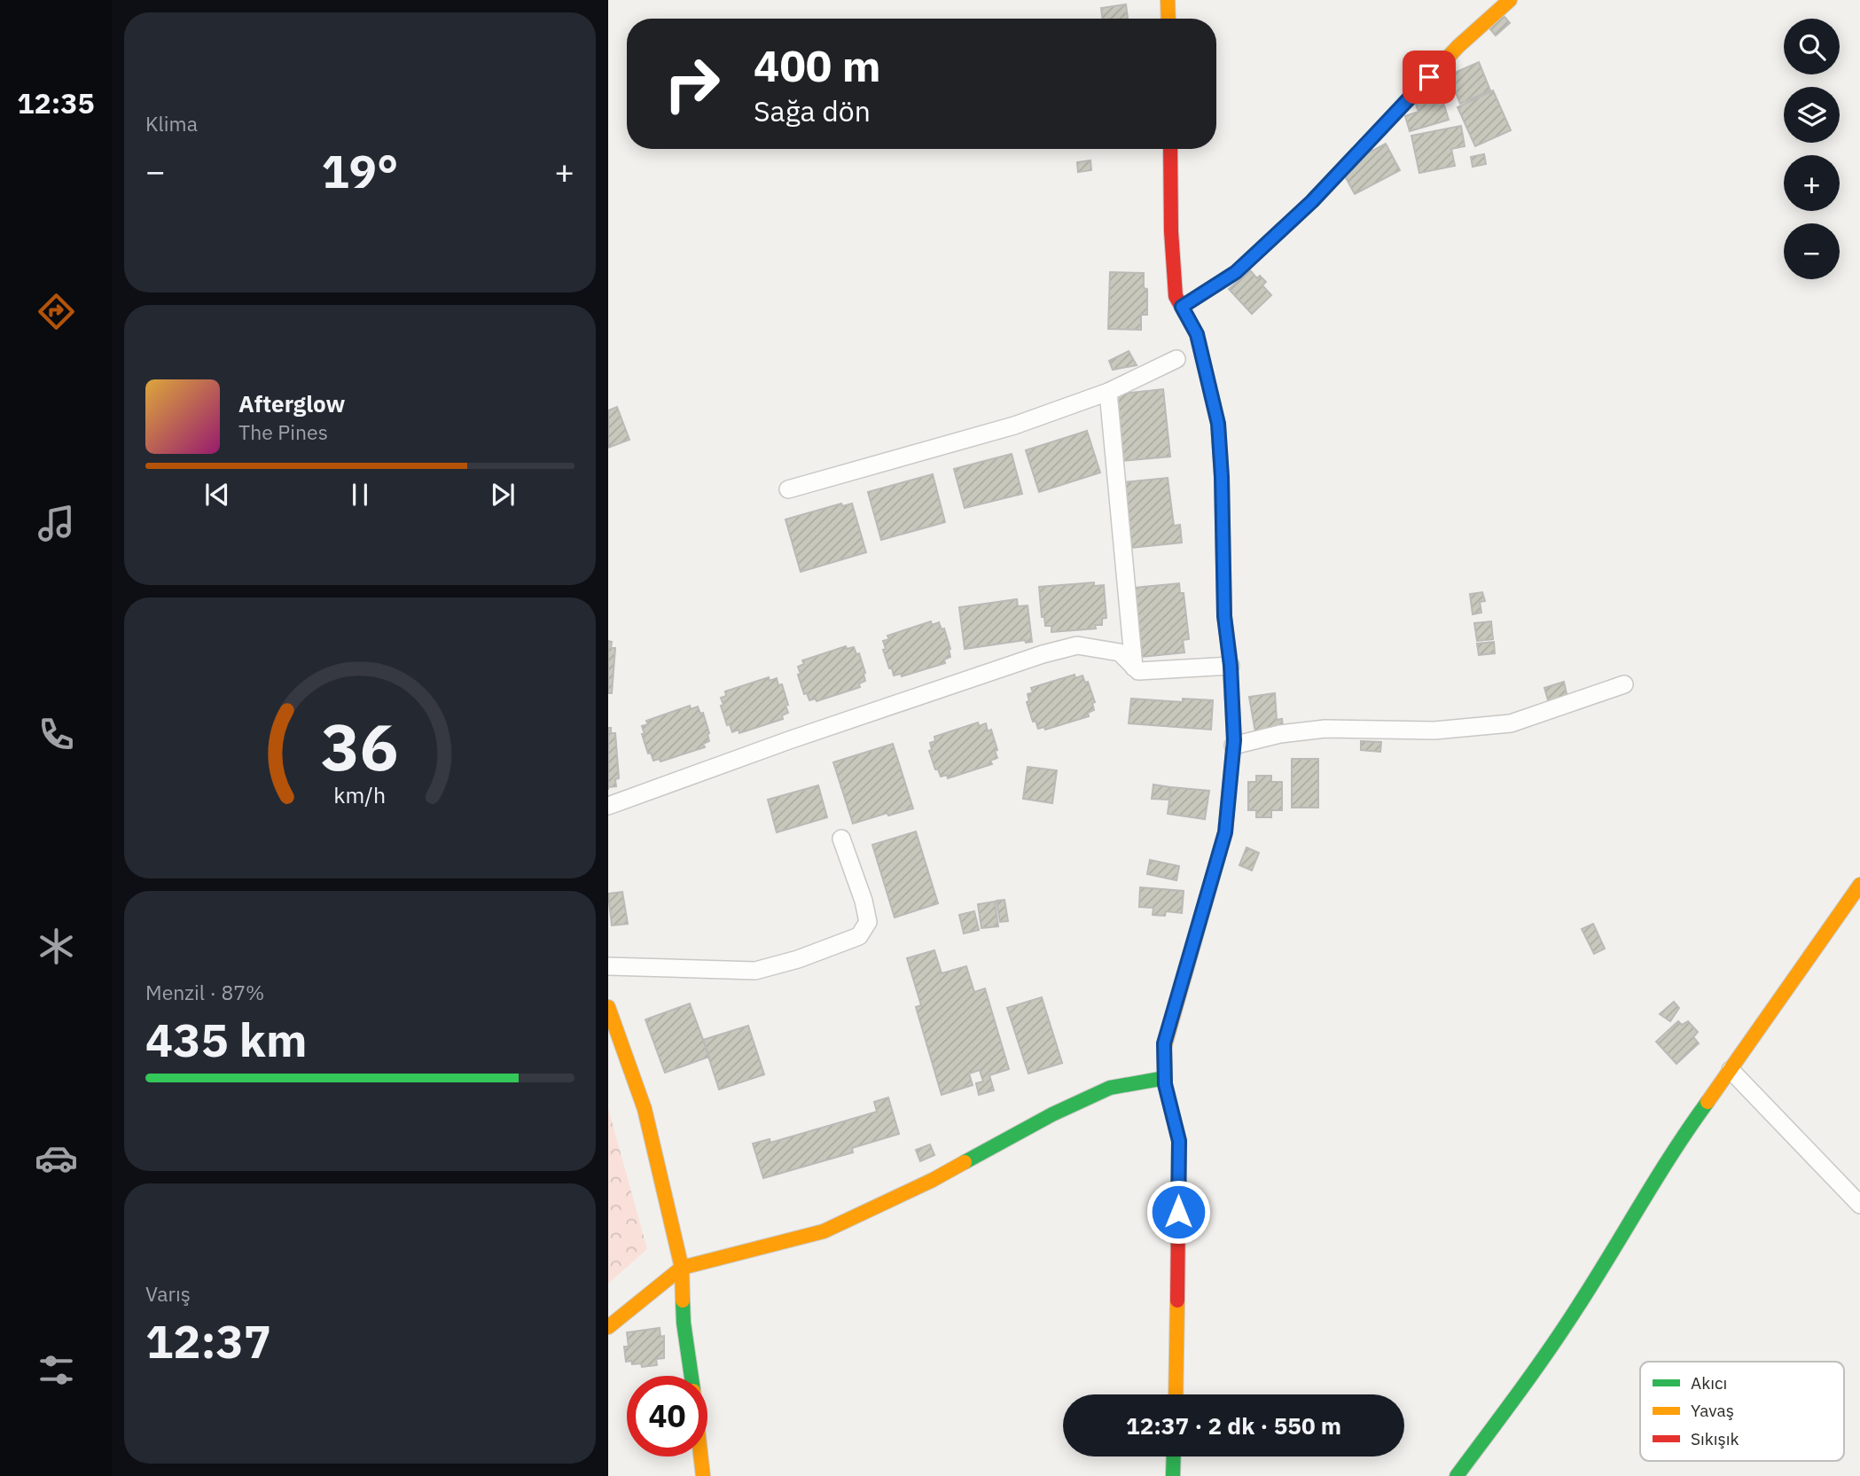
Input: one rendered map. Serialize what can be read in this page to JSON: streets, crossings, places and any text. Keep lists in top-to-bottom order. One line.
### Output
{"legend":["Akıcı","Yavaş","Sıkışık"],"page":{"tabs":"12:35","tile":["Klima",["Menzil · 87%","435 km"],["Varış","12:37"]],"map_buttons":["+","−"],"turn":["400 m","Sağa dön"],"heat":["−","19°","+"],"song":["Afterglow","The Pines"],"limit":"40","trip":"12:37 · 2 dk · 550 m","gauge":["36","km/h"]}}
